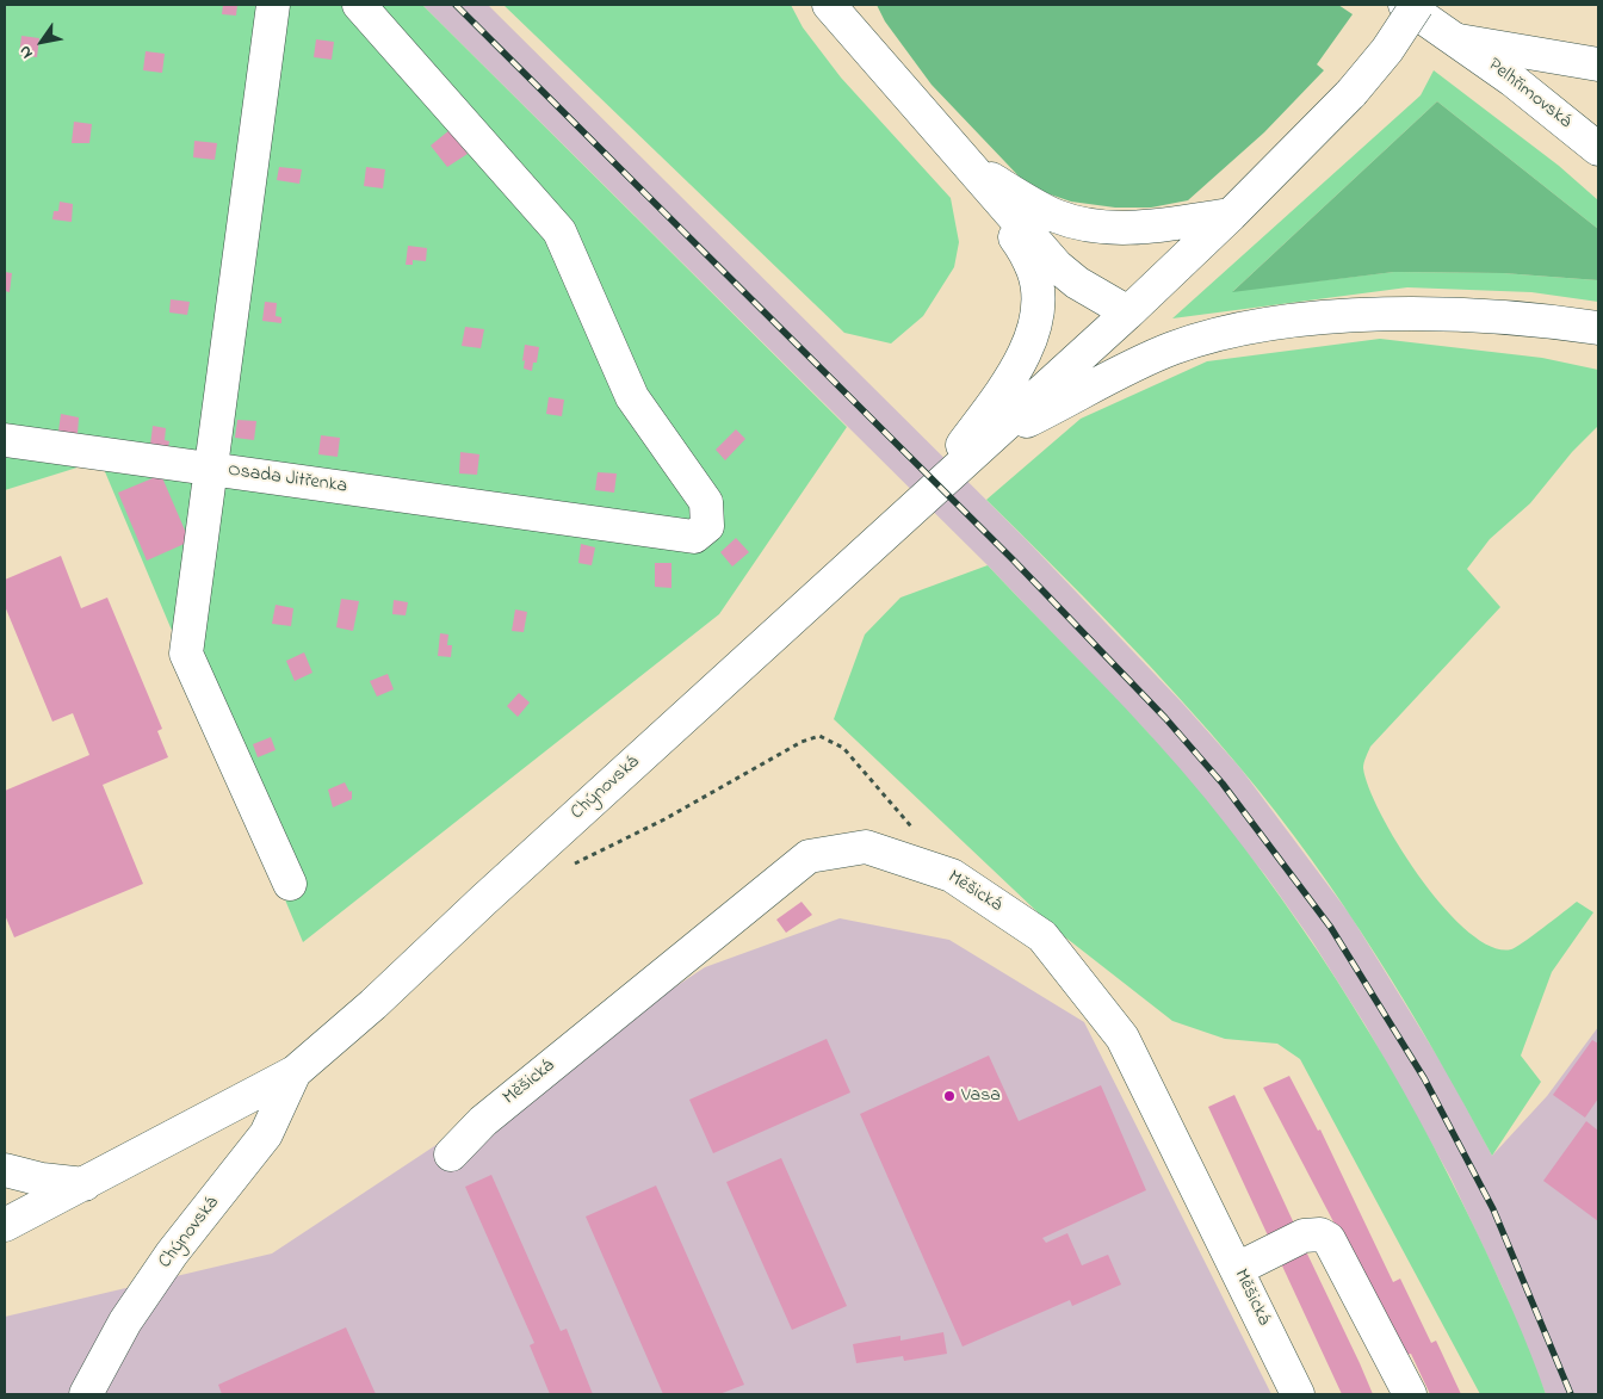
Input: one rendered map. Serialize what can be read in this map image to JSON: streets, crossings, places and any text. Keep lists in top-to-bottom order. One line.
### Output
{"streets":{"main road":["Pelhřimovská","Osada Jitřenka","Chýnovská","Měšická"]},"places":["Vasa"],"north":"bottom left"}
